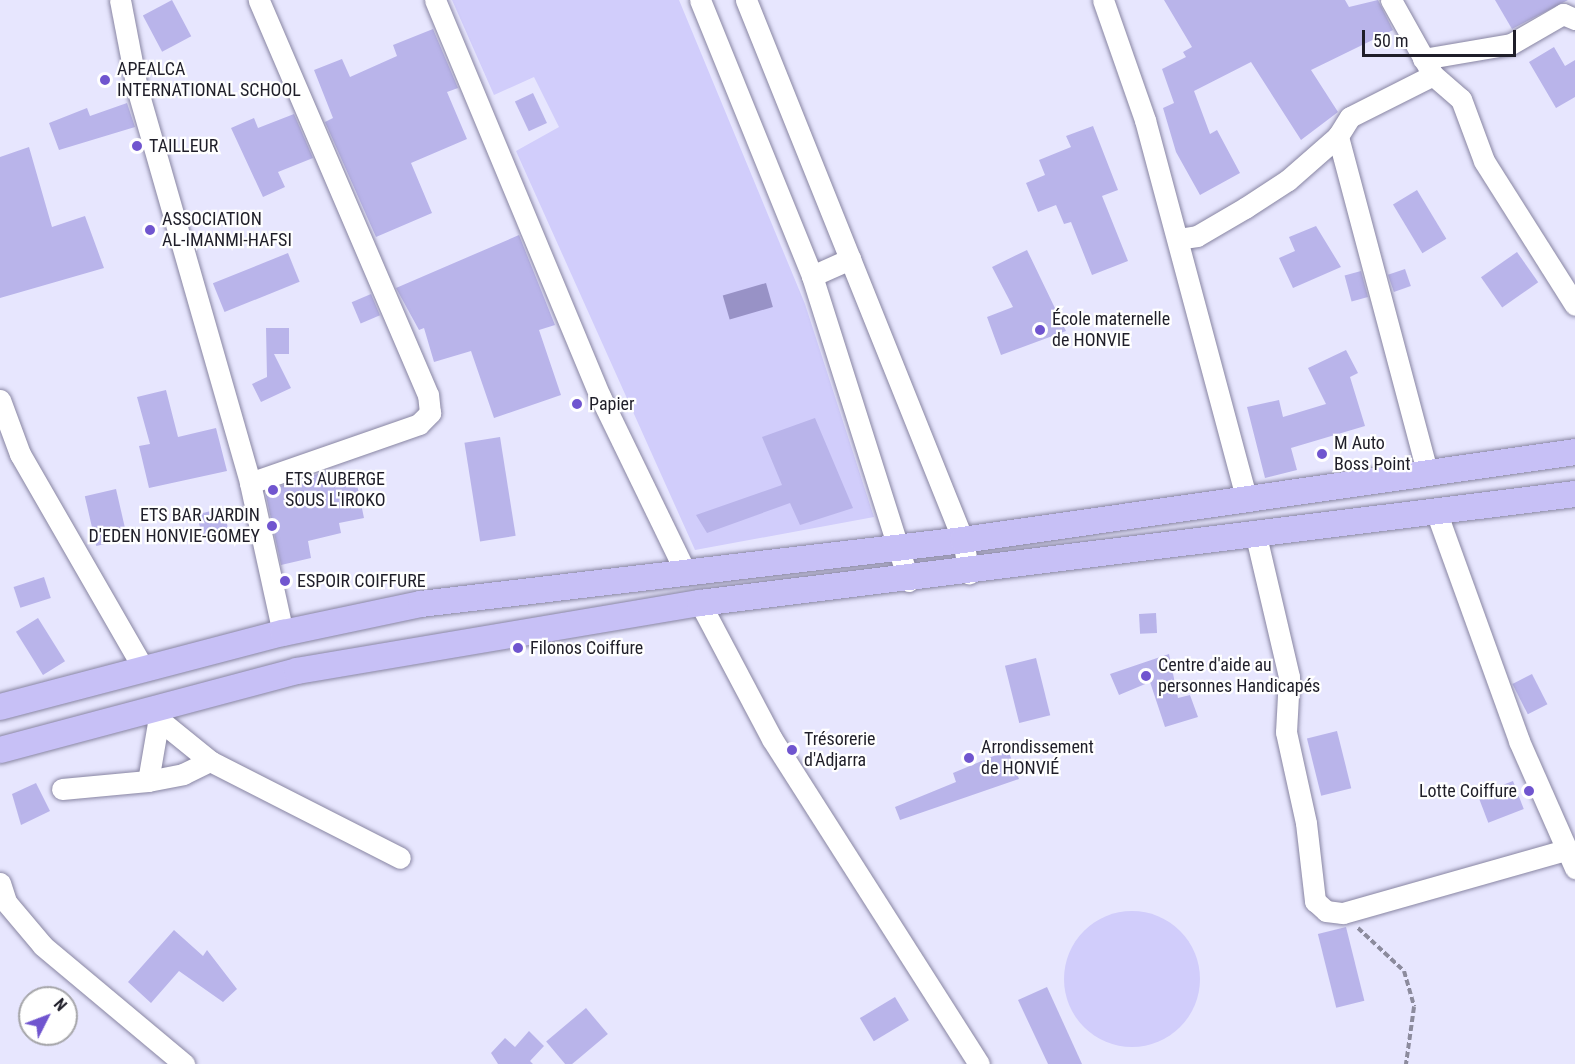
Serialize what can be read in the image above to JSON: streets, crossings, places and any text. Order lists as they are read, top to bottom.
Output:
{
  "places": [
    "APEALCA INTERNATIONAL SCHOOL",
    "TAILLEUR",
    "ASSOCIATION AL-IMANMI-HAFSI",
    "École maternelle de HONVIE",
    "Papier",
    "M Auto Boss Point",
    "ETS AUBERGE SOUS L'IROKO",
    "ETS BAR JARDIN D'EDEN HONVIE-GOMEY",
    "ESPOIR COIFFURE",
    "Filonos Coiffure",
    "Centre d'aide au personnes Handicapés",
    "Trésorerie d'Adjarra",
    "Arrondissement de HONVIÉ",
    "Lotte Coiffure"
  ],
  "scale_bar": "50 m",
  "north": "top right"
}
